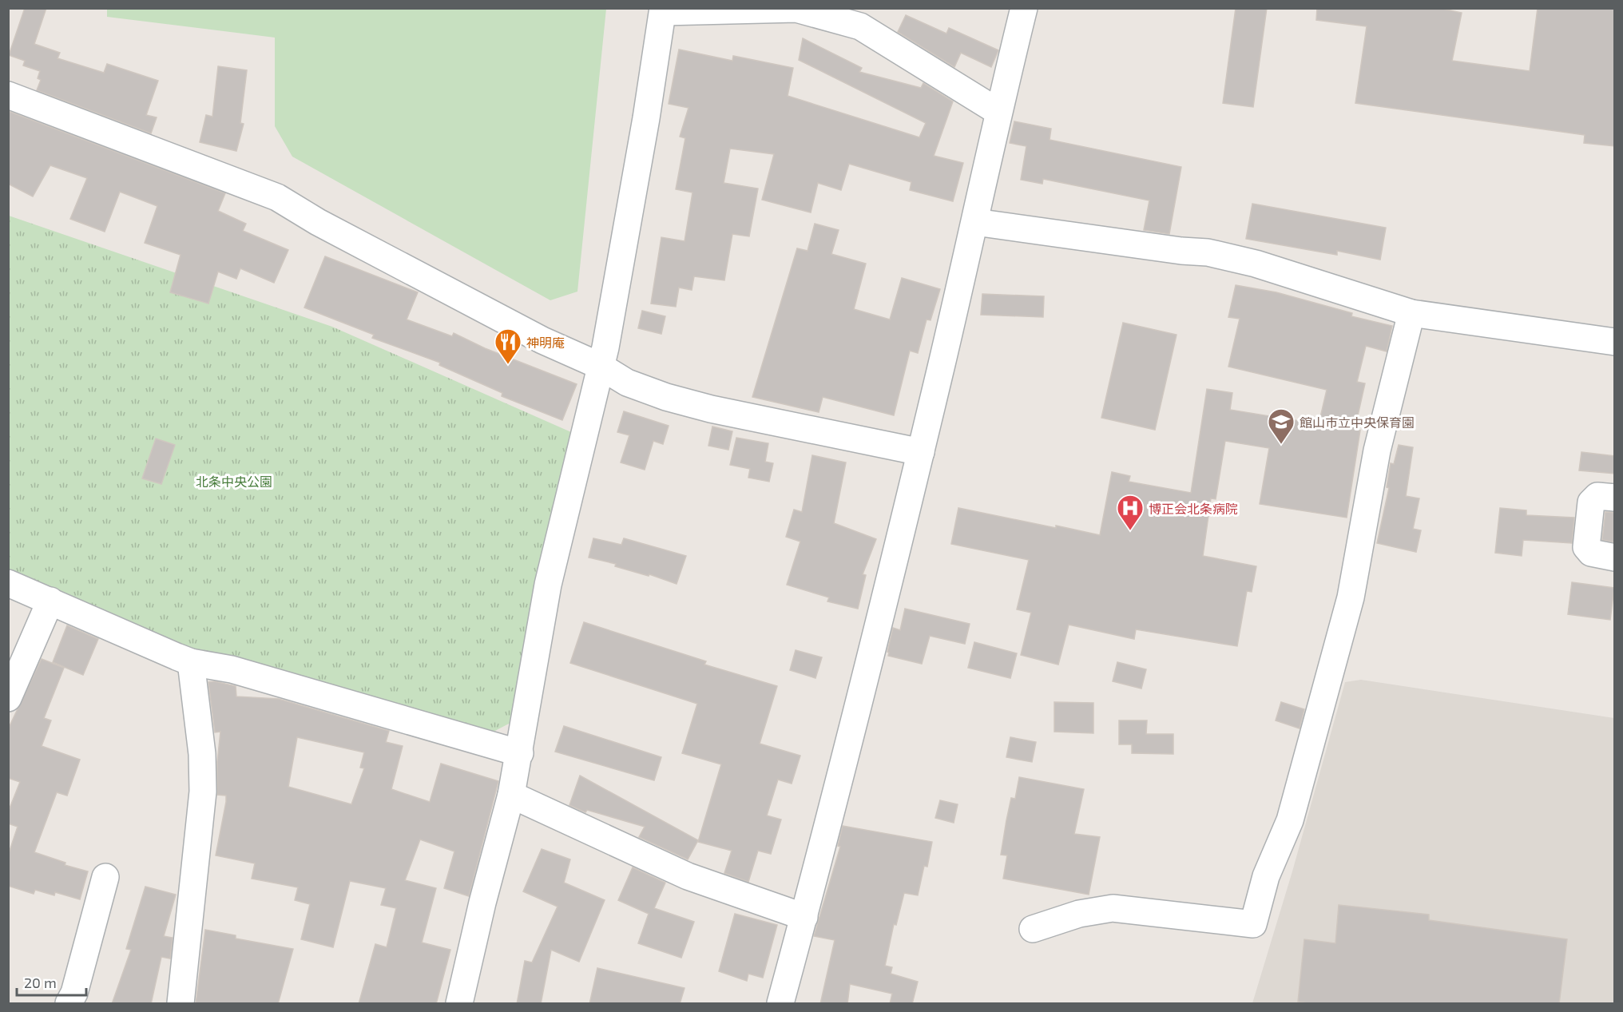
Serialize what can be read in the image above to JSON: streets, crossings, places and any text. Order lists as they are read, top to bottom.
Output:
{
  "parks": ["北条中央公園"],
  "places": {
    "restaurant": ["神明庵"],
    "school or university": ["館山市立中央保育園"],
    "hospital": ["博正会北条病院"]
  },
  "scale_bar": "20 m"
}
